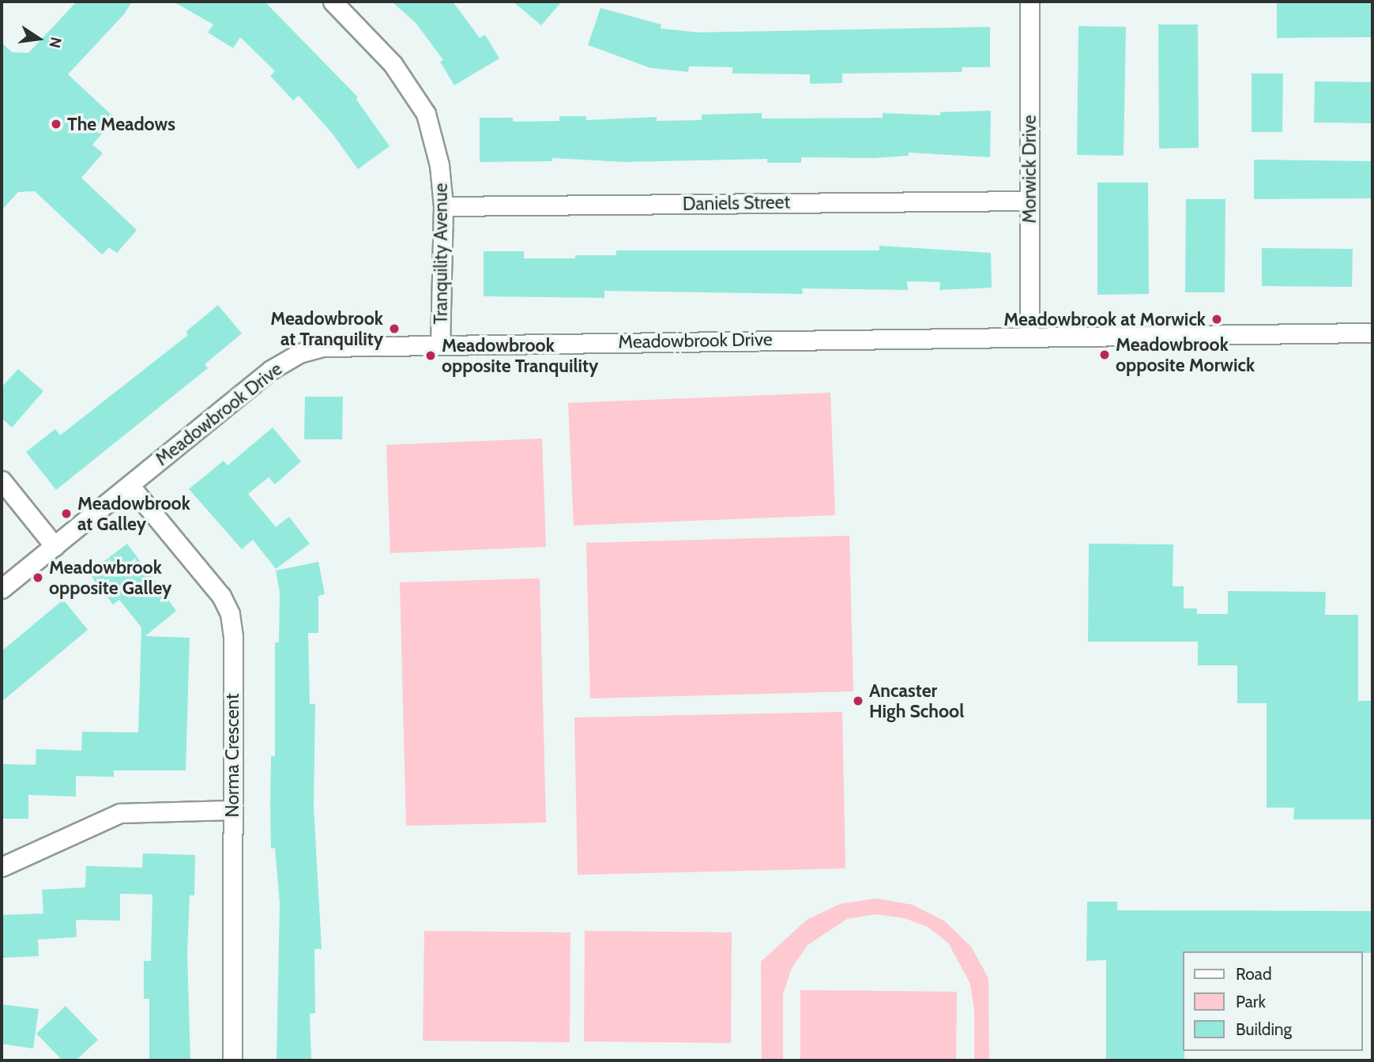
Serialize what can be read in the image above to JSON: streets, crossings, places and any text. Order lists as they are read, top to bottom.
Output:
{
  "streets": {
    "street": [
      "Morwick Drive",
      "Daniels Street",
      "Tranquility Avenue",
      "Meadowbrook Drive",
      "Norma Crescent"
    ]
  },
  "crossings": [
    ["Morwick Drive", "Daniels Street"],
    ["Morwick Drive", "Meadowbrook Drive"],
    ["Daniels Street", "Tranquility Avenue"],
    ["Tranquility Avenue", "Meadowbrook Drive"],
    ["Meadowbrook Drive", "Norma Crescent"]
  ],
  "places": [
    "The Meadows",
    "Meadowbrook at Morwick",
    "Meadowbrook at Tranquility",
    "Meadowbrook opposite Morwick",
    "Meadowbrook opposite Tranquility",
    "Meadowbrook at Galley",
    "Meadowbrook opposite Galley",
    "Ancaster High School"
  ],
  "legend": ["Road", "Park", "Building"],
  "north": "right"
}
